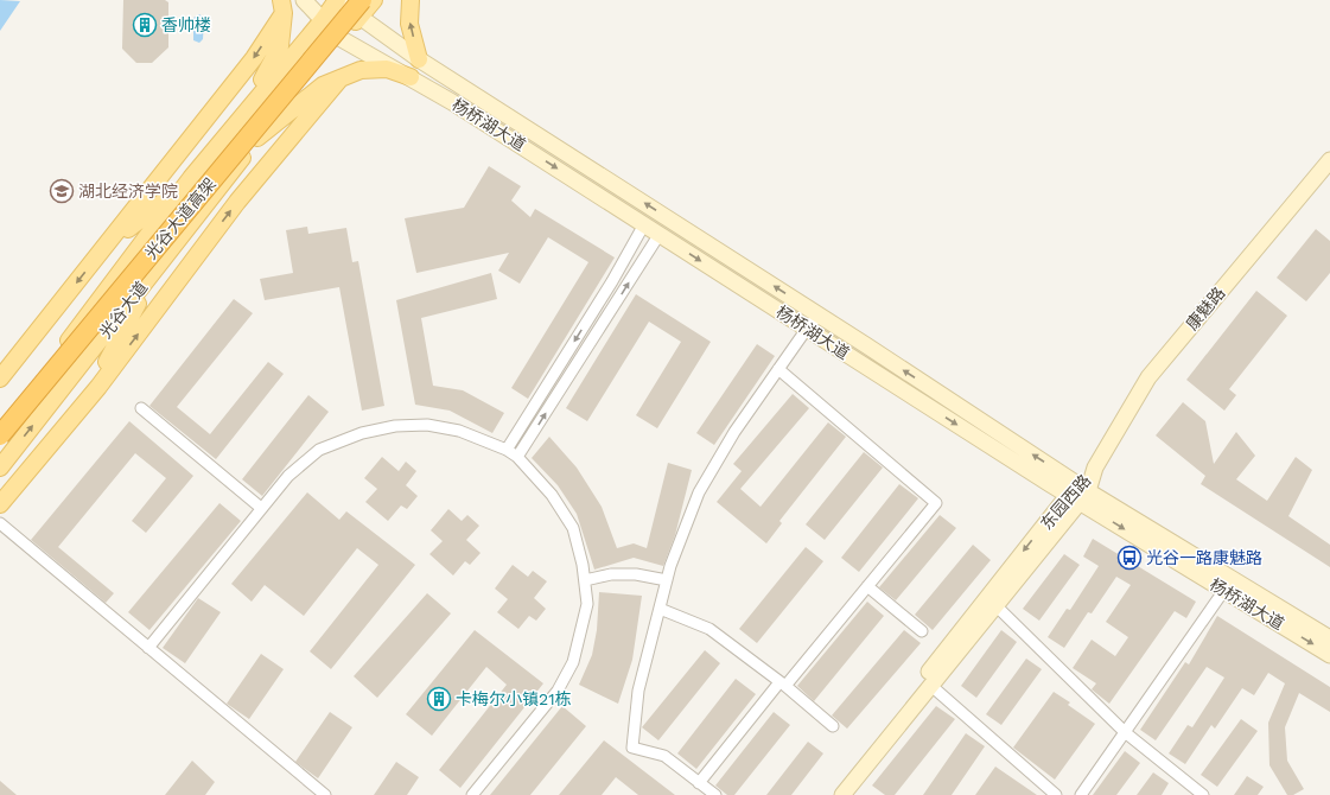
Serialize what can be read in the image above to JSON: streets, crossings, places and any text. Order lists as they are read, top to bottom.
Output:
{
  "streets": {
    "highway": ["光谷大道高架"],
    "main road": [
      "杨桥湖大道",
      "康魅路",
      "光谷大道",
      "东园西路"
    ]
  },
  "crossings": [
    ["杨桥湖大道", "光谷大道高架"],
    ["杨桥湖大道", "光谷大道"],
    ["杨桥湖大道", "东园西路"],
    ["光谷大道高架", "光谷大道"],
    ["康魅路", "东园西路"]
  ],
  "places": {
    "building": ["香帅楼", "卡梅尔小镇21栋"],
    "school or university": ["湖北经济学院"],
    "bus stop": ["光谷一路康魅路"]
  }
}
